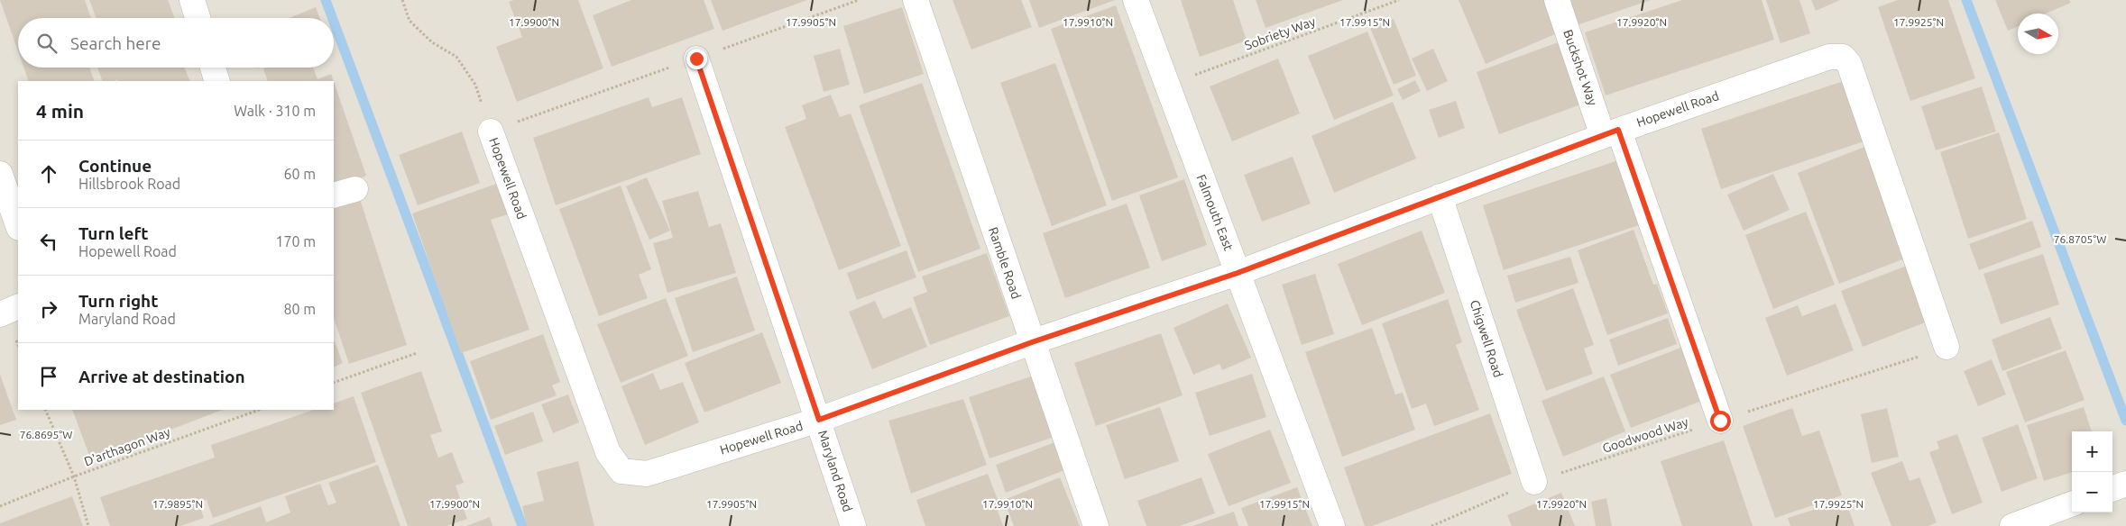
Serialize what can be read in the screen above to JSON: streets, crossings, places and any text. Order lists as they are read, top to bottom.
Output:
{
  "streets": {
    "street": [
      "Buckshot Way",
      "Hopewell Road",
      "Falmouth East",
      "Ramble Road",
      "Chigwell Road",
      "Maryland Road"
    ],
    "path": ["Sobriety Way", "Goodwood Way", "D'arthagon Way"]
  },
  "crossings": [
    ["Sobriety Way", "Falmouth East"],
    ["Buckshot Way", "Hopewell Road"],
    ["Buckshot Way", "Goodwood Way"],
    ["Hopewell Road", "Falmouth East"],
    ["Hopewell Road", "Ramble Road"],
    ["Hopewell Road", "Chigwell Road"],
    ["Hopewell Road", "Goodwood Way"],
    ["Hopewell Road", "Maryland Road"],
    ["Chigwell Road", "Goodwood Way"]
  ],
  "north": "right",
  "page": {
    "search": "Search here",
    "heading": ["4 min", "Walk · 310 m"],
    "list": [
      ["Continue", "Hillsbrook Road", "60 m"],
      ["Turn left", "Hopewell Road", "170 m"],
      ["Turn right", "Maryland Road", "80 m"],
      "Arrive at destination"
    ],
    "map_buttons": ["+", "−"]
  },
  "coordinates": [
    "17.9900°N",
    "17.9905°N",
    "17.9910°N",
    "17.9920°N",
    "17.9925°N",
    "17.9915°N",
    "76.8705°W",
    "76.8695°W",
    "17.9895°N"
  ]
}
